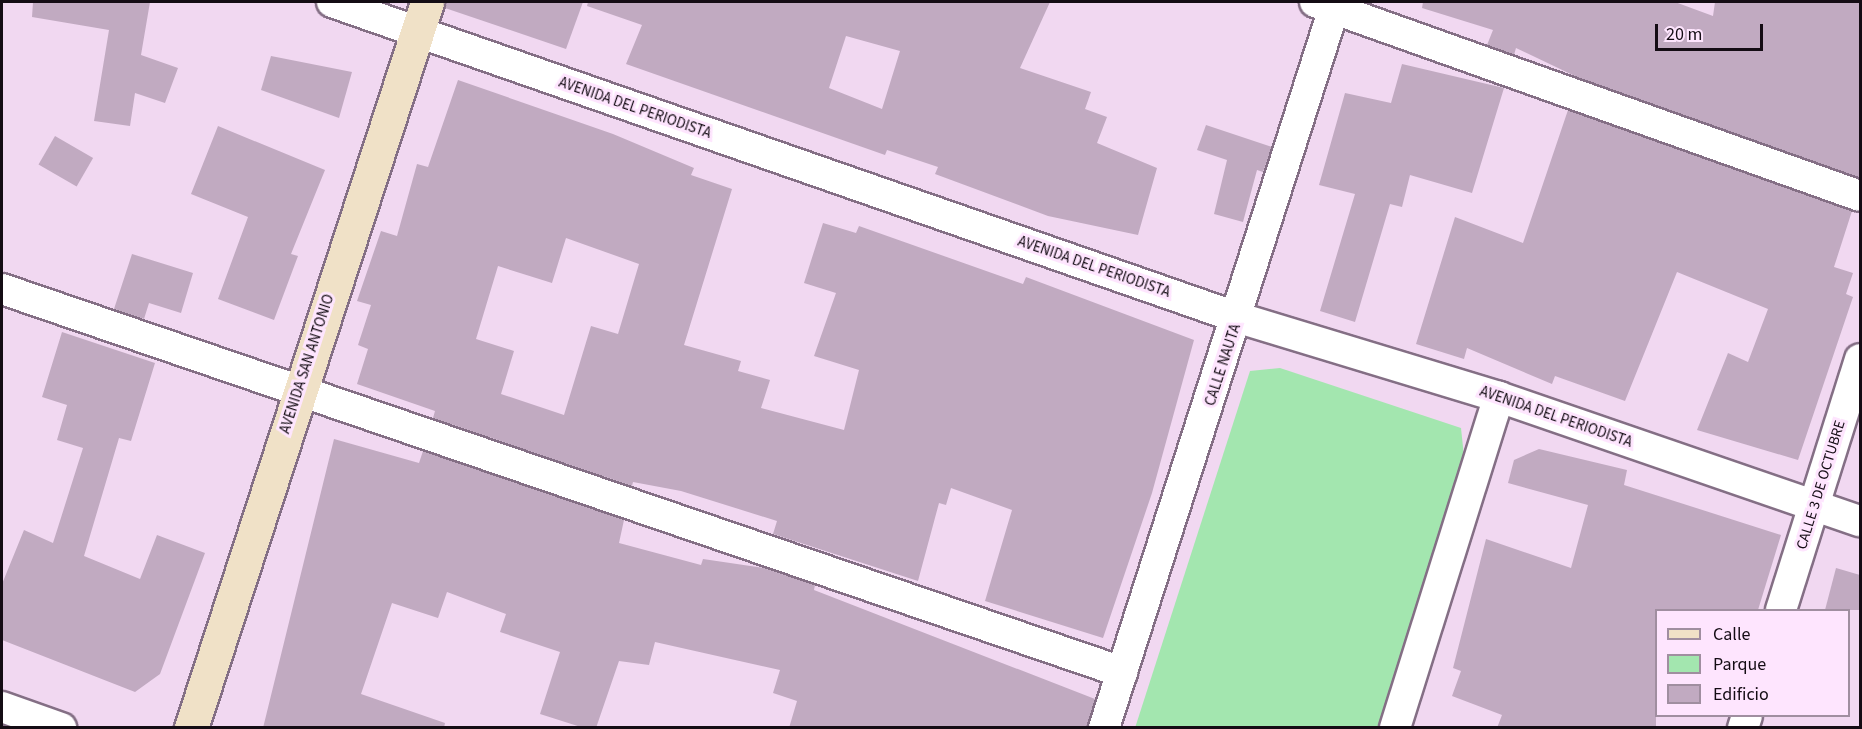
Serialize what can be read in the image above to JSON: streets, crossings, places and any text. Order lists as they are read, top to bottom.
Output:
{
  "streets": {
    "main road": ["AVENIDA SAN ANTONIO"],
    "street": ["AVENIDA DEL PERIODISTA", "CALLE NAUTA", "CALLE 3 DE OCTUBRE"]
  },
  "crossings": [
    ["AVENIDA DEL PERIODISTA", "AVENIDA SAN ANTONIO"],
    ["AVENIDA DEL PERIODISTA", "CALLE NAUTA"],
    ["AVENIDA DEL PERIODISTA", "CALLE 3 DE OCTUBRE"]
  ],
  "legend": ["Calle", "Parque", "Edificio"],
  "scale_bar": "20 m"
}
